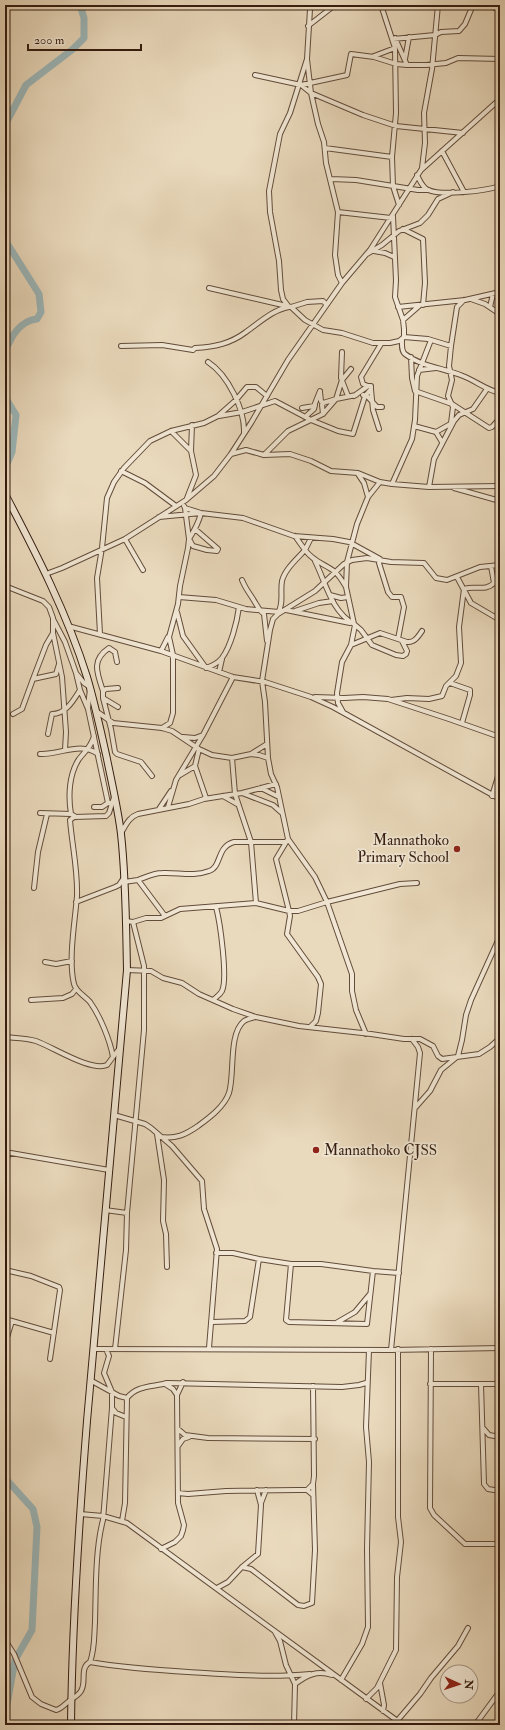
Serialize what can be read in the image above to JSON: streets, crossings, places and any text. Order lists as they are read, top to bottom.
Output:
{
  "places": ["Mannathoko Primary School", "Mannathoko CJSS"],
  "scale_bar": "200 m",
  "north": "right"
}
